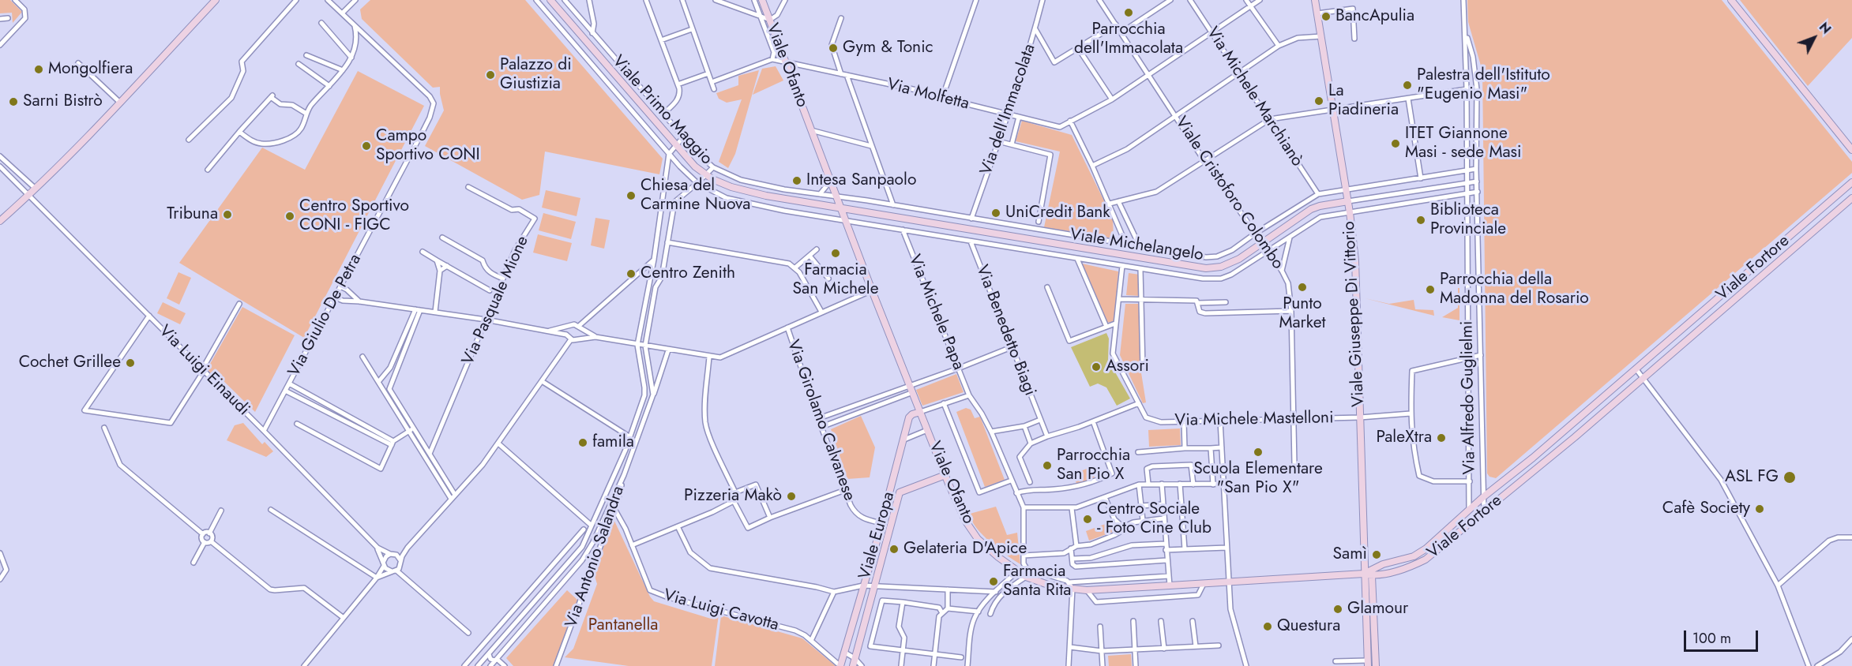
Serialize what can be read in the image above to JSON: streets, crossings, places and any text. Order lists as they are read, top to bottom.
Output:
{
  "streets": {
    "main road": [
      "Viale Ofanto",
      "Viale Primo Maggio",
      "Viale Michelangelo",
      "Viale Fortore",
      "Viale Giuseppe Di Vittorio",
      "Viale Europa"
    ],
    "street": [
      "Via Molfetta",
      "Via Michele Marchianò",
      "Via dell'Immacolata",
      "Viale Cristoforo Colombo",
      "Via Pasquale Mione",
      "Via Michele Papa",
      "Via Giulio De Petra",
      "Via Benedetto Biagi",
      "Via Luigi Einaudi",
      "Via Alfredo Guglielmi",
      "Via Michele Mastelloni",
      "Via Girolamo Calvanese",
      "Via Antonio Salandra",
      "Via Luigi Cavotta"
    ]
  },
  "crossings": [
    ["Viale Ofanto", "Via Molfetta"],
    ["Viale Ofanto", "Viale Primo Maggio"],
    ["Viale Ofanto", "Viale Michelangelo"],
    ["Viale Ofanto", "Viale Fortore"],
    ["Viale Ofanto", "Viale Giuseppe Di Vittorio"],
    ["Viale Ofanto", "Viale Europa"],
    ["Via Molfetta", "Via Michele Marchianò"],
    ["Via Molfetta", "Via dell'Immacolata"],
    ["Via Molfetta", "Viale Cristoforo Colombo"],
    ["Via Michele Marchianò", "Viale Michelangelo"],
    ["Via dell'Immacolata", "Viale Michelangelo"],
    ["Viale Primo Maggio", "Viale Michelangelo"],
    ["Viale Cristoforo Colombo", "Viale Michelangelo"],
    ["Viale Cristoforo Colombo", "Via Michele Mastelloni"],
    ["Viale Michelangelo", "Via Michele Papa"],
    ["Viale Michelangelo", "Viale Giuseppe Di Vittorio"],
    ["Viale Michelangelo", "Via Benedetto Biagi"],
    ["Viale Michelangelo", "Via Alfredo Guglielmi"],
    ["Viale Michelangelo", "Via Michele Mastelloni"],
    ["Viale Fortore", "Viale Giuseppe Di Vittorio"],
    ["Viale Fortore", "Via Alfredo Guglielmi"],
    ["Viale Giuseppe Di Vittorio", "Via Michele Mastelloni"],
    ["Via Giulio De Petra", "Via Luigi Einaudi"],
    ["Via Girolamo Calvanese", "Viale Europa"],
    ["Viale Europa", "Via Luigi Cavotta"],
    ["Via Antonio Salandra", "Via Luigi Cavotta"]
  ],
  "parks": ["Pantanella"],
  "places": [
    "Parrocchia dell'Immacolata",
    "BancApulia",
    "Gym & Tonic",
    "Mongolfiera",
    "Palazzo di Giustizia",
    "Palestra dell'Istituto \"Eugenio Masi\"",
    "La Piadineria",
    "Sarni Bistrò",
    "ITET Giannone Masi - sede Masi",
    "Campo Sportivo CONI",
    "Intesa Sanpaolo",
    "Chiesa del Carmine Nuova",
    "UniCredit Bank",
    "Tribuna",
    "Centro Sportivo CONI - FIGC",
    "Biblioteca Provinciale",
    "Farmacia San Michele",
    "Centro Zenith",
    "Punto Market",
    "Parrocchia della Madonna del Rosario",
    "Cochet Grillee",
    "Assori",
    "PaleXtra",
    "famila",
    "Scuola Elementare \"San Pio X\"",
    "Parrocchia San Pio X",
    "ASL FG",
    "Pizzeria Makò",
    "Cafè Society",
    "Centro Sociale - Foto Cine Club",
    "Gelateria D'Apice",
    "Samì",
    "Farmacia Santa Rita",
    "Glamour",
    "Questura"
  ],
  "scale_bar": "100 m",
  "north": "top right"
}
